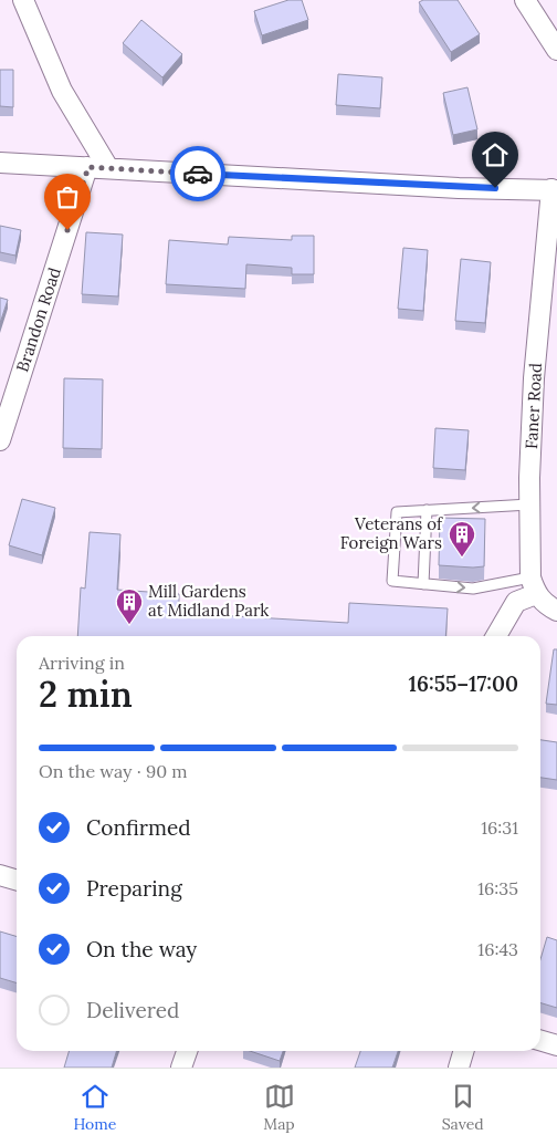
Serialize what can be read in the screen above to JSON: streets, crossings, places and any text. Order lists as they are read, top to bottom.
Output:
{
  "streets": {
    "street": ["Brandon Road", "Faner Road"]
  },
  "places": {
    "building": ["Veterans of Foreign Wars", "Mill Gardens at Midland Park"]
  },
  "page": {
    "heading": ["2 min", "Arriving in", "16:55–17:00"],
    "bar": "On the way · 90 m",
    "list": [
      ["Confirmed", "16:31"],
      ["Preparing", "16:35"],
      ["On the way", "16:43"],
      "Delivered"
    ],
    "tabs": ["Home", "Map", "Saved"]
  }
}
